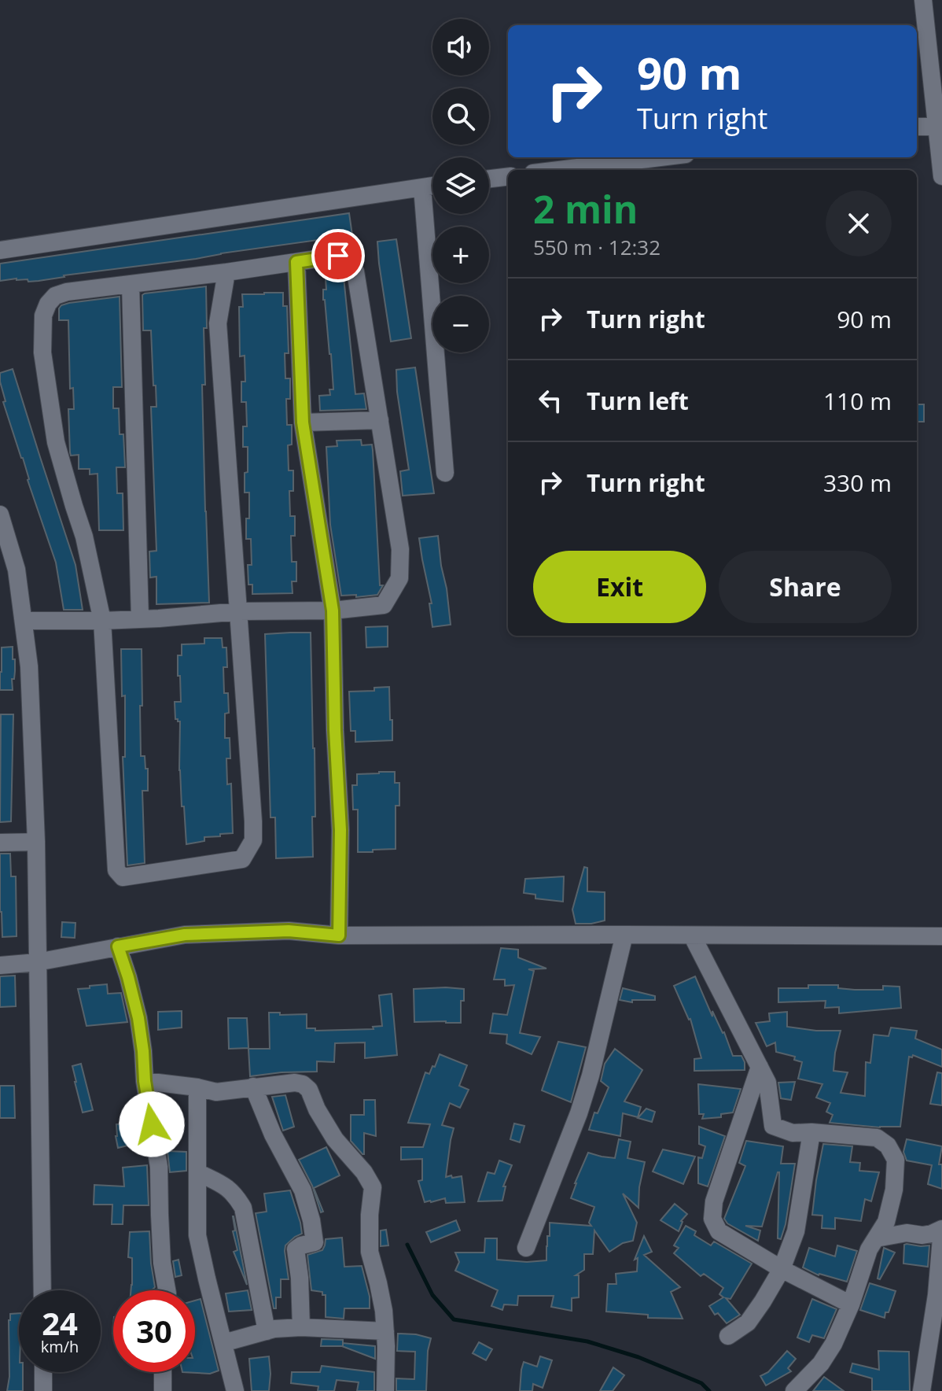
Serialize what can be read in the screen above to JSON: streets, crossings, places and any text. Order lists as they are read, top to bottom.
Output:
{
  "page": {
    "map_buttons": ["+", "−"],
    "turn": ["90 m", "Turn right"],
    "heading": ["2 min", "550 m · 12:32"],
    "list": [
      {
        "name": "Turn right",
        "value": "90 m"
      },
      {
        "name": "Turn left",
        "value": "110 m"
      },
      {
        "name": "Turn right",
        "value": "330 m"
      }
    ],
    "buttons": ["Exit", "Share"],
    "speed": "24 km/h",
    "limit": "30"
  }
}
